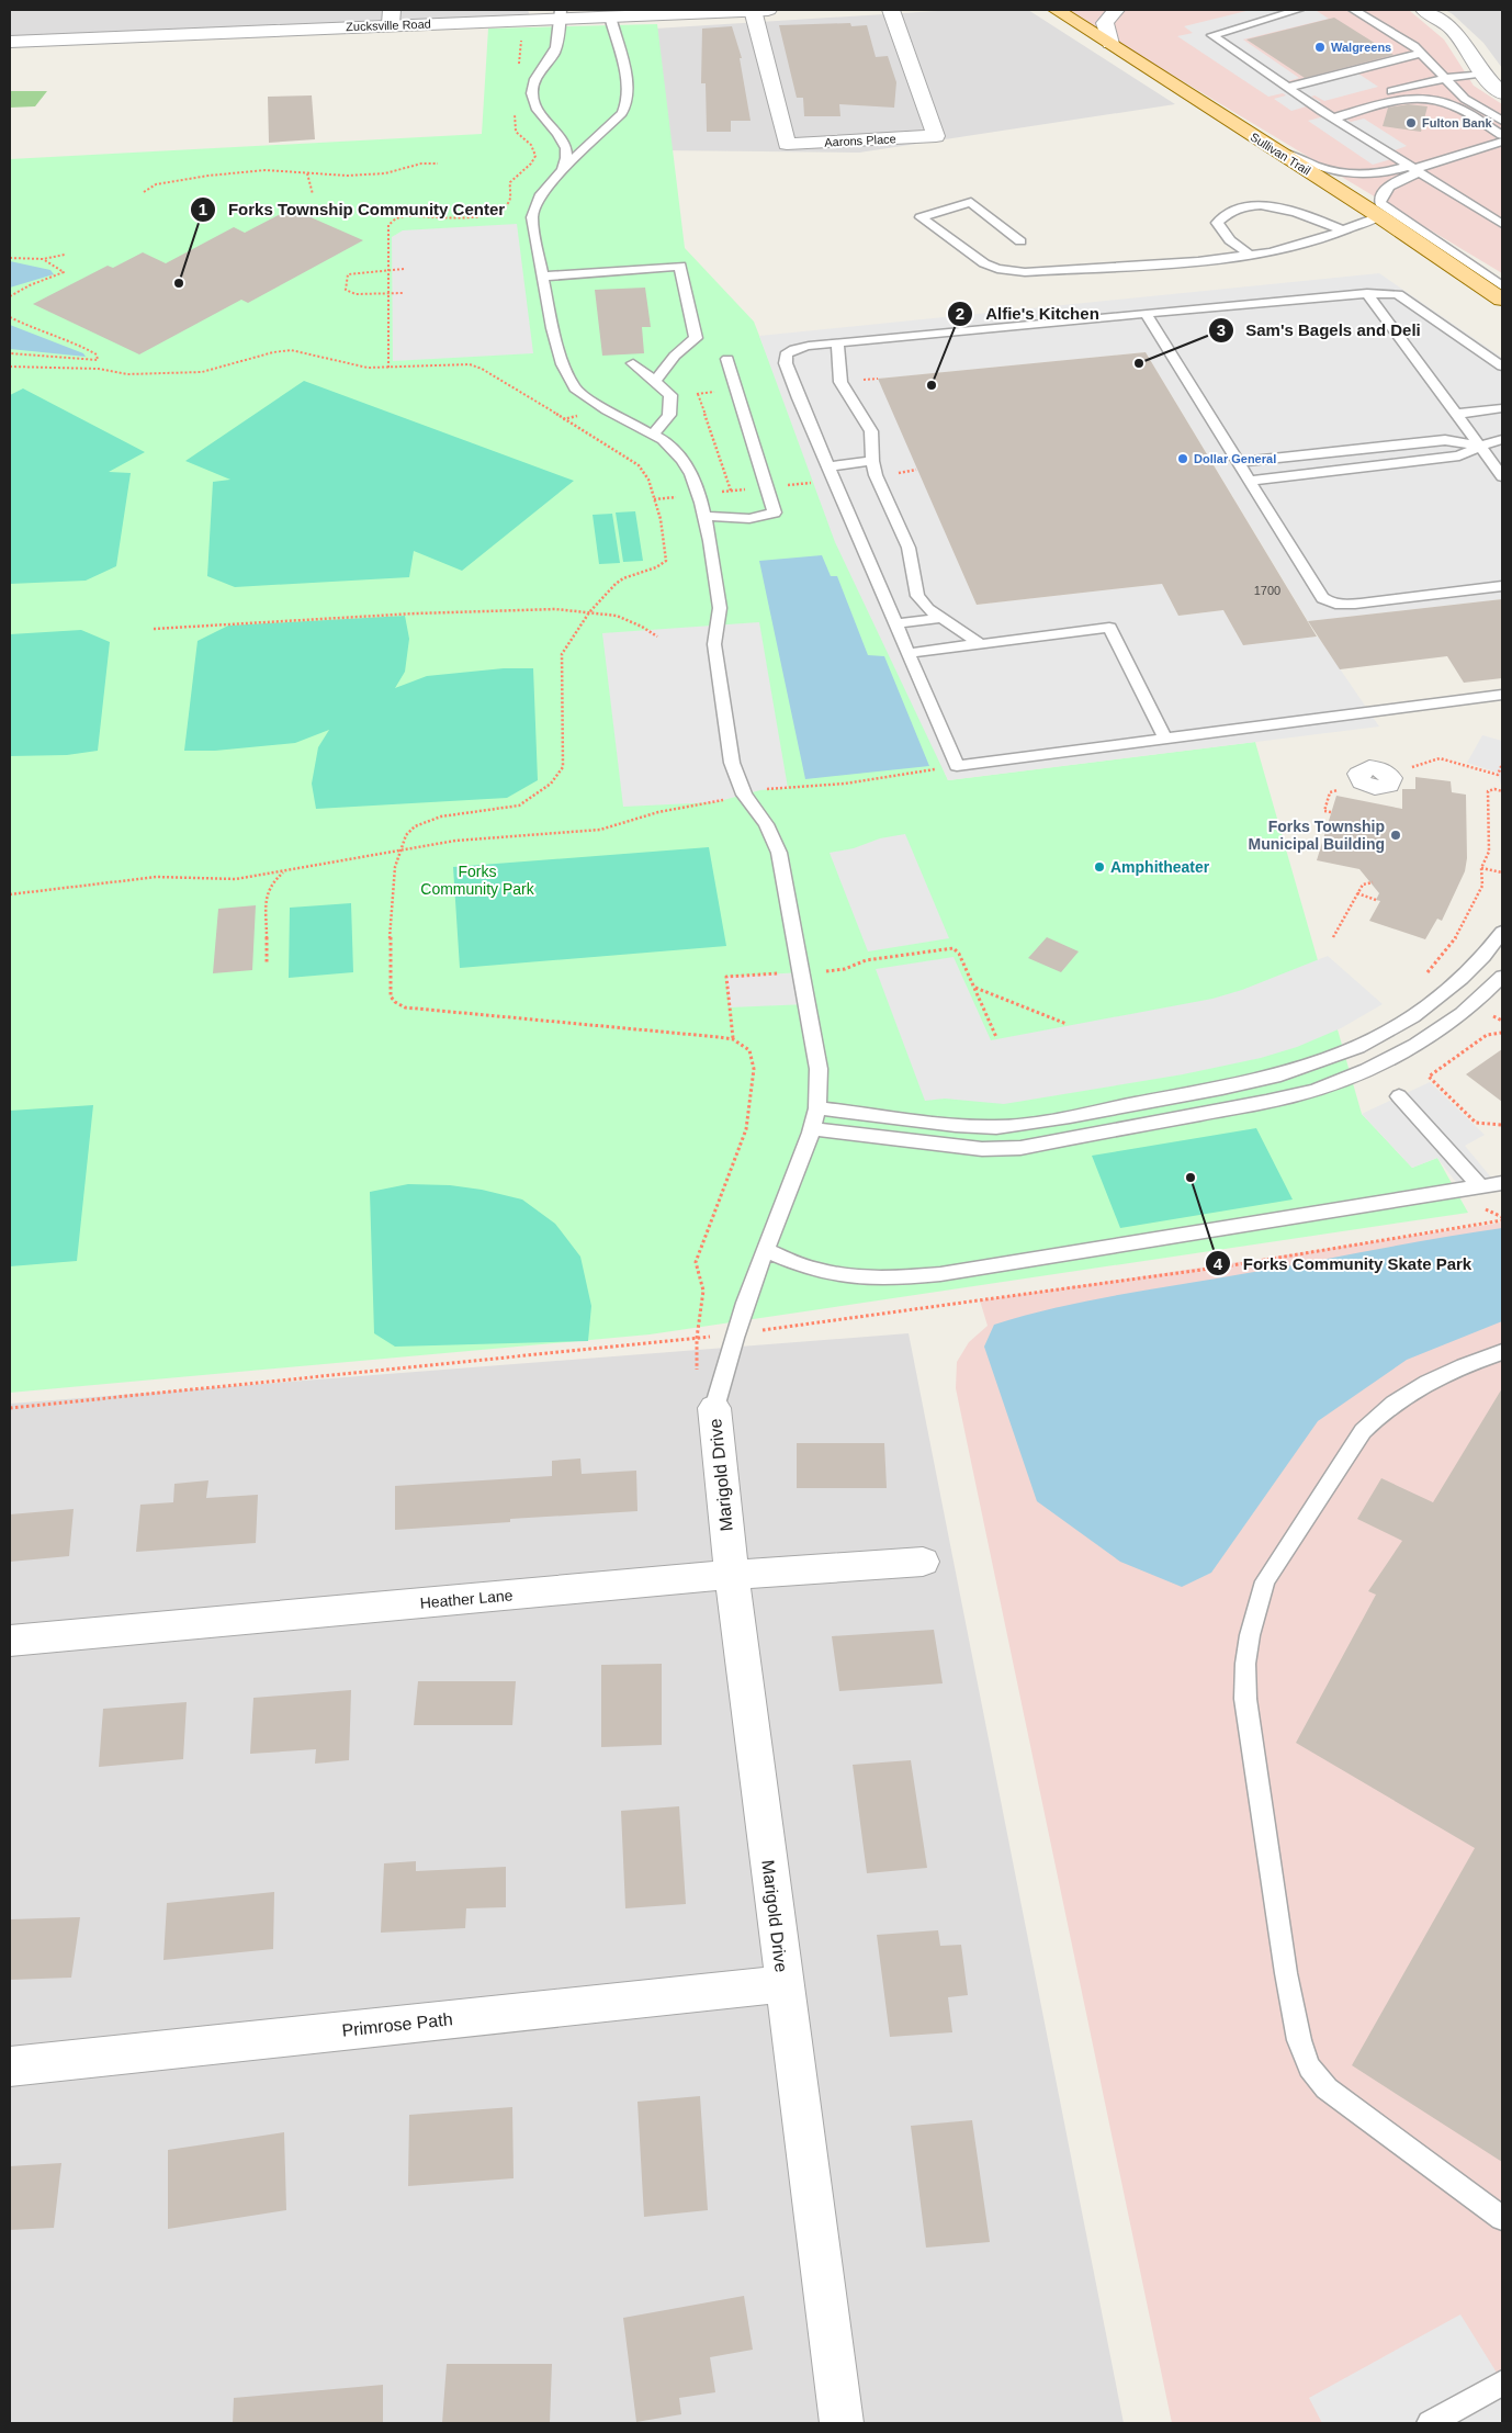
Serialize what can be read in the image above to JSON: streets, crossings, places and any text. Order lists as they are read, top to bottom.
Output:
{
  "streets": {
    "main road": ["Sullivan Trail"],
    "street": [
      "Zucksville Road",
      "Aarons Place",
      "Marigold Drive",
      "Heather Lane",
      "Primrose Path"
    ]
  },
  "crossings": [
    ["Zucksville Road", "Aarons Place"],
    ["Marigold Drive", "Heather Lane"],
    ["Marigold Drive", "Primrose Path"]
  ],
  "parks": ["Forks Community Park"],
  "places": [
    "Walgreens",
    "Fulton Bank",
    "Forks Township Community Center",
    "Sam's Bagels and Deli",
    "Alfie's Kitchen",
    "Dollar General",
    "Forks Township Municipal Building",
    "Amphitheater",
    "Forks Community Skate Park"
  ],
  "house_numbers": ["1700"]
}
